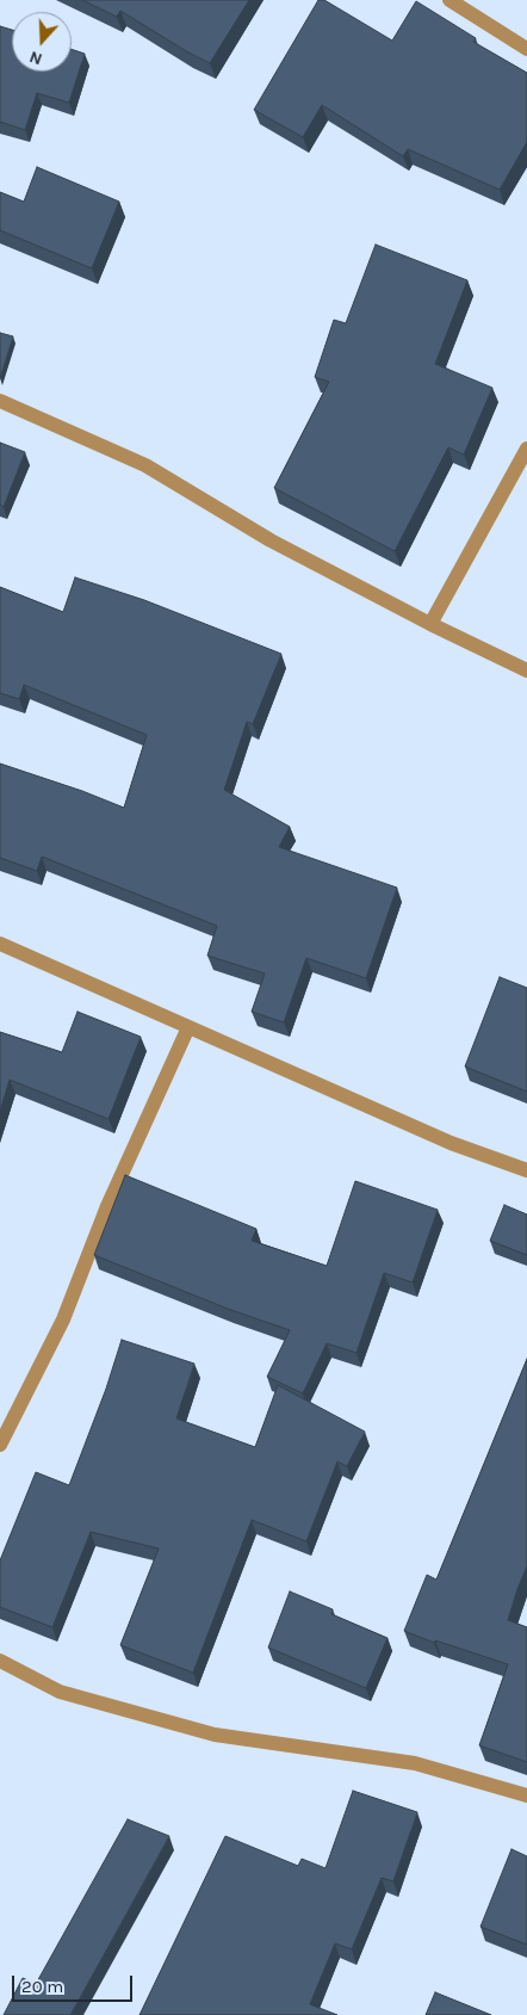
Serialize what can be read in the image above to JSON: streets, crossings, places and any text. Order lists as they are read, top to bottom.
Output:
{
  "scale_bar": "20 m",
  "north": "bottom"
}
